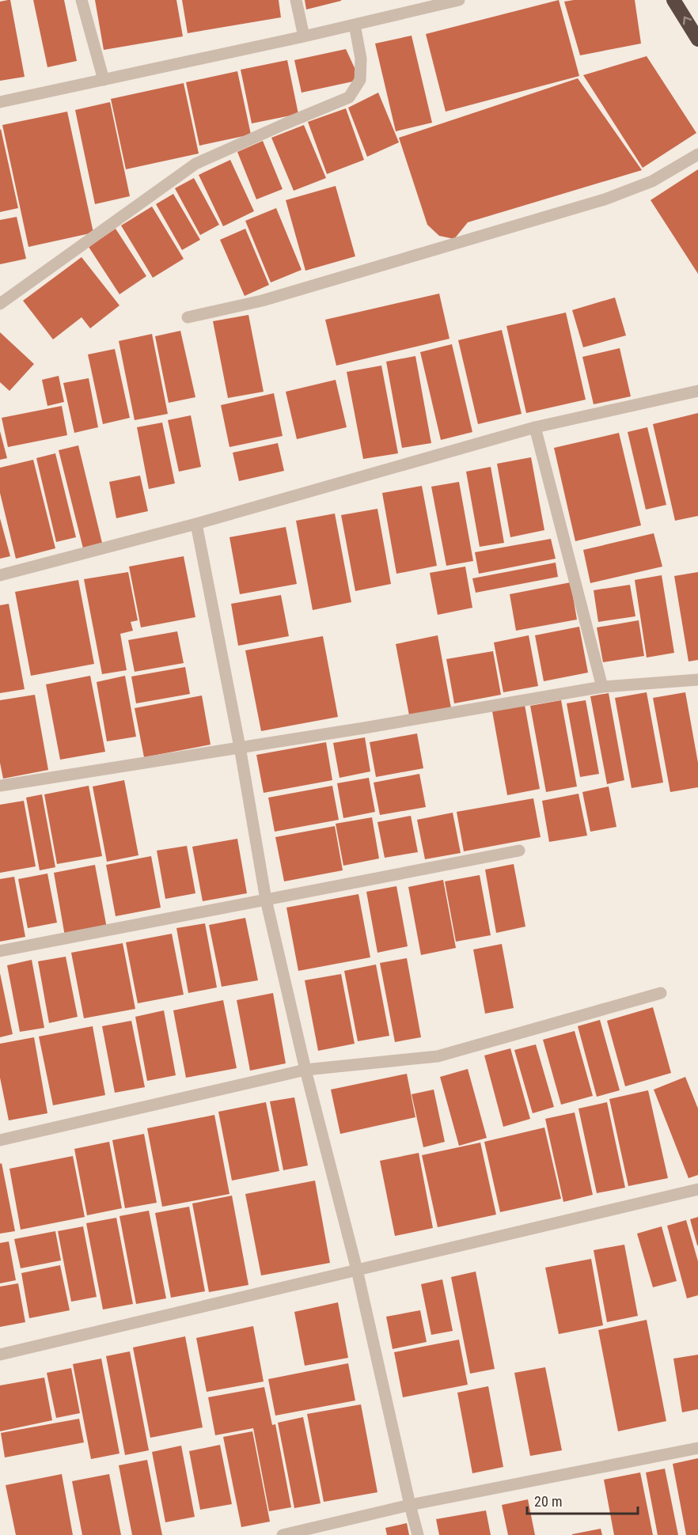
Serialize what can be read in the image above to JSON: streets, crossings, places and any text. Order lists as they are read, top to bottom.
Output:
{
  "scale_bar": "20 m"
}
